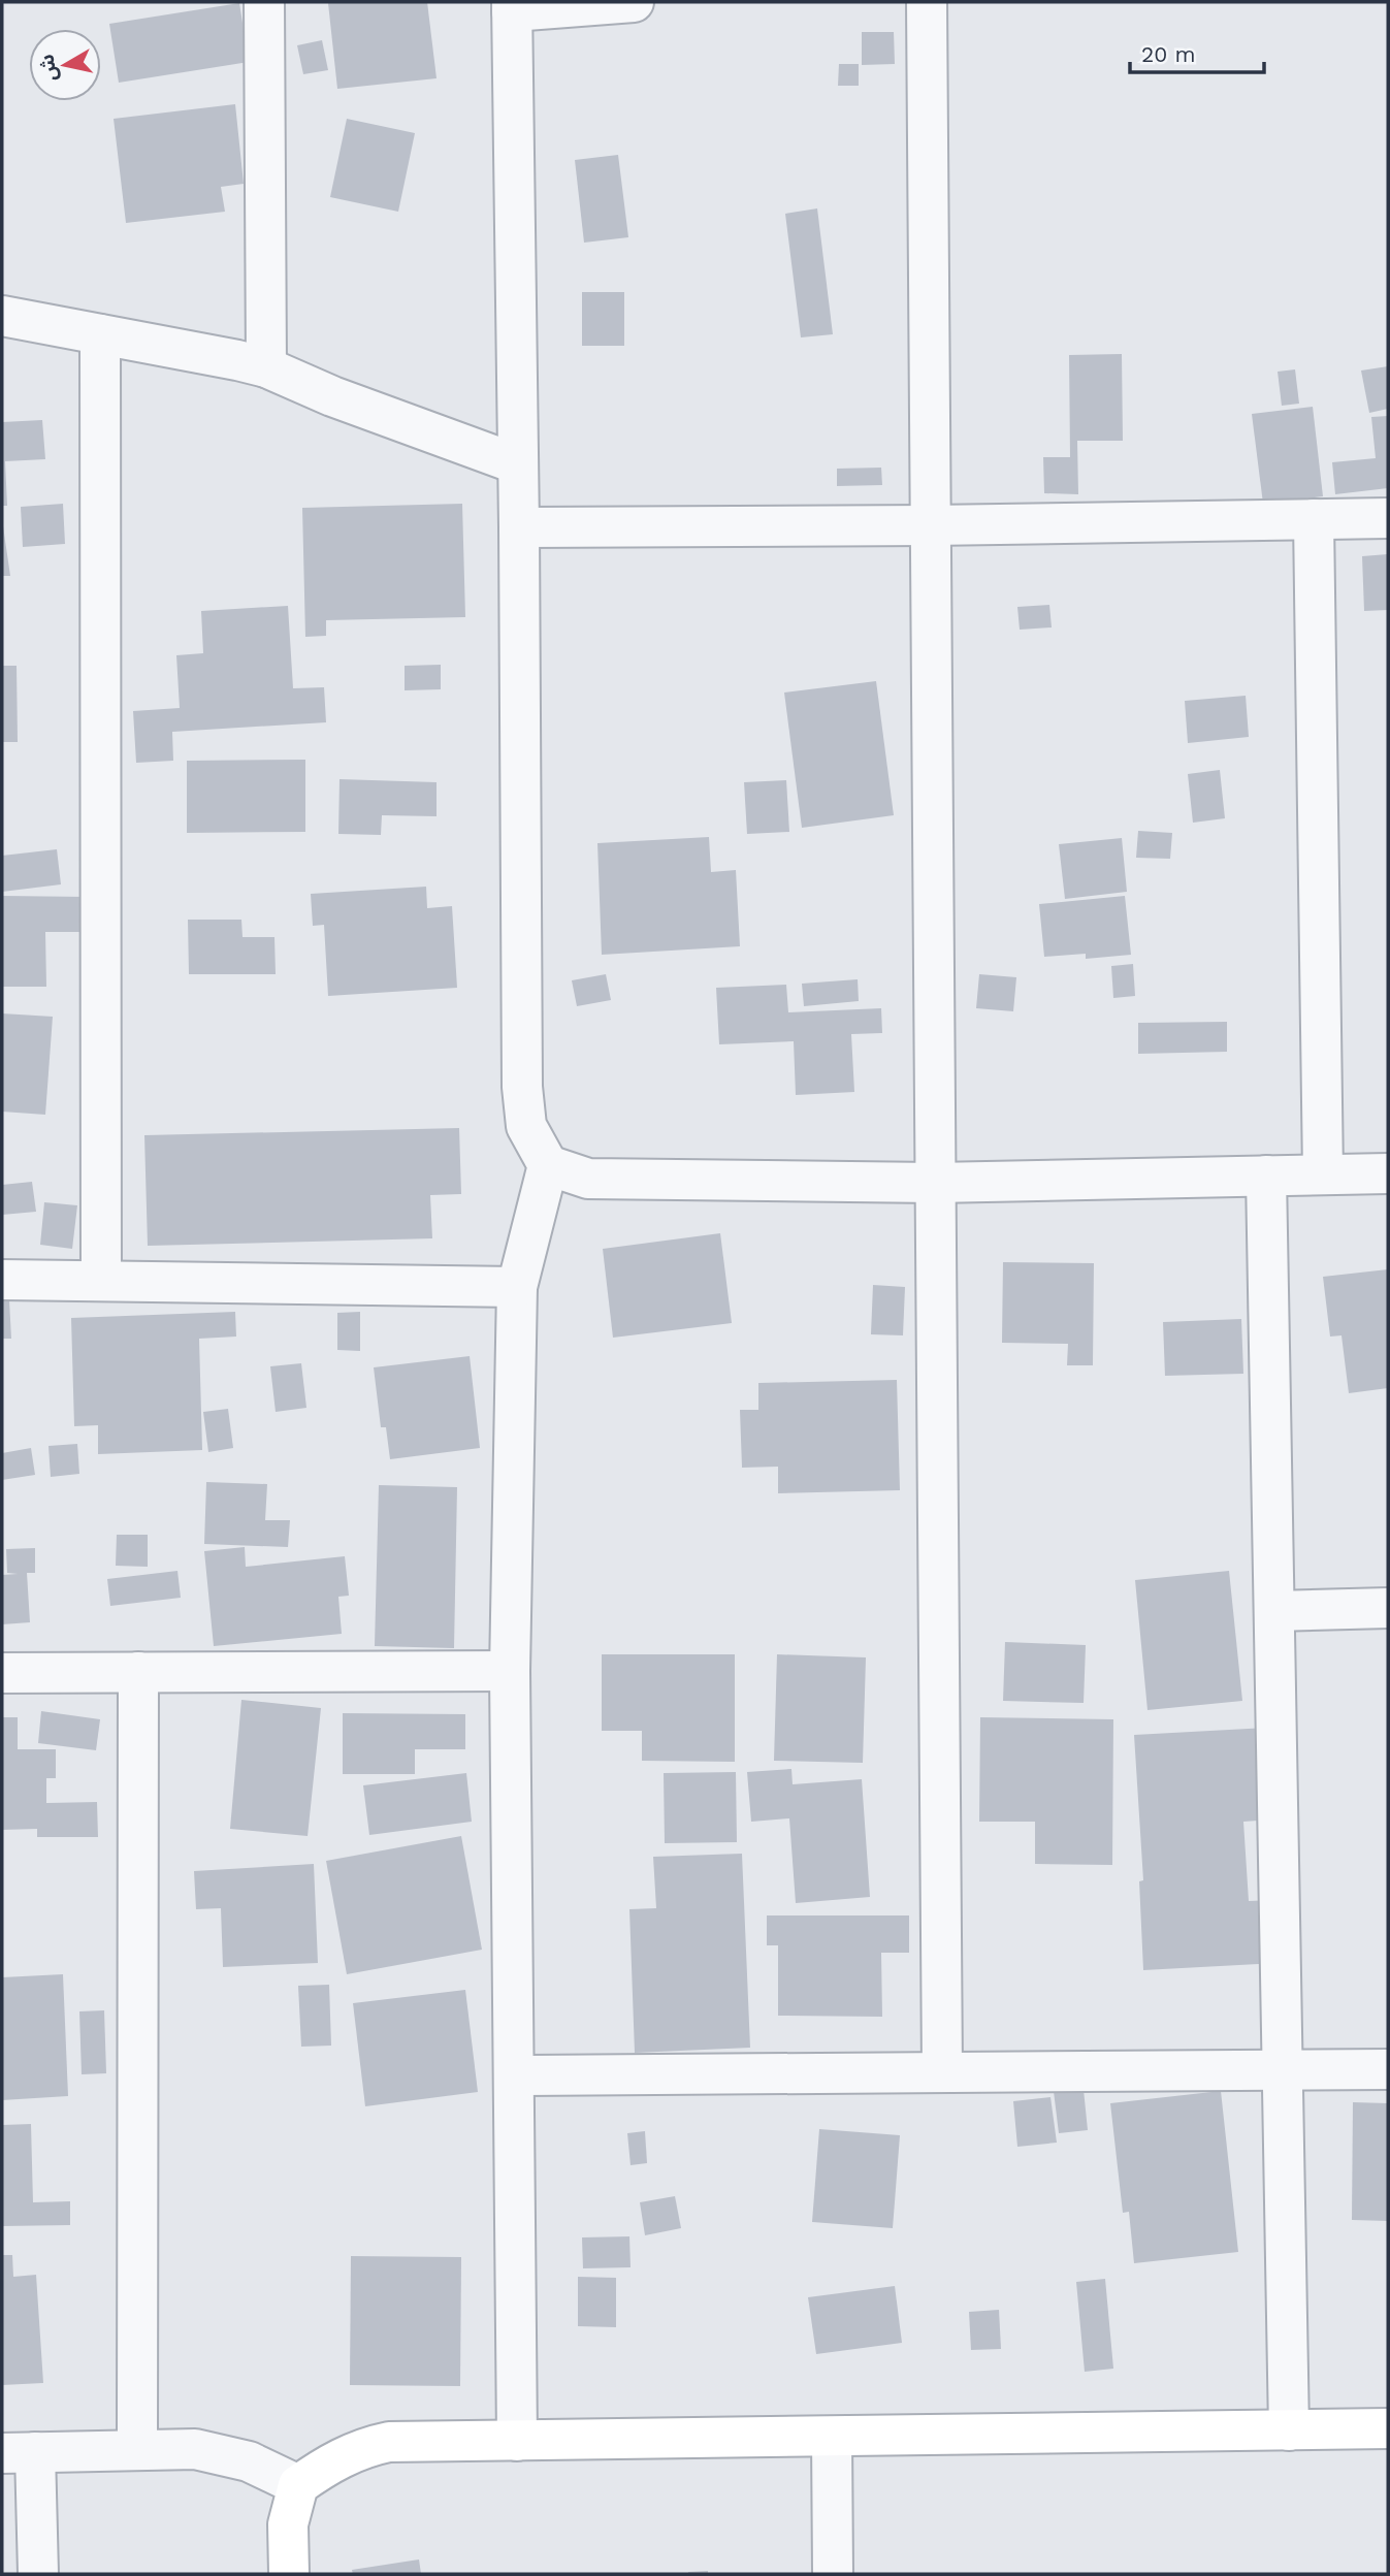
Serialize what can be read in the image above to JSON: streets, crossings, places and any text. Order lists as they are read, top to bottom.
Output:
{
  "scale_bar": "20 m",
  "north": "left"
}
